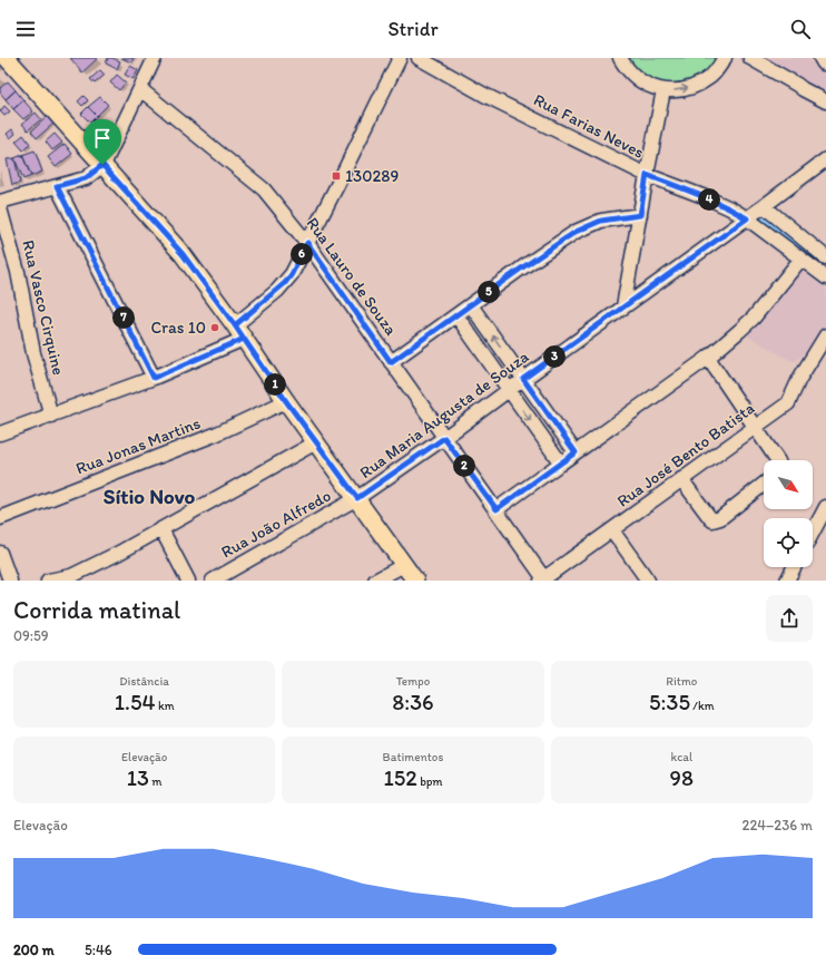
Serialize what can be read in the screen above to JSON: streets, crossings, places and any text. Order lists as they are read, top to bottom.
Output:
{
  "streets": {
    "street": [
      "Rua Farias Neves",
      "Rua Lauro de Souza",
      "Rua Vasco Cirquine",
      "Rua Maria Augusta de Souza",
      "Rua Jonas Martins",
      "Rua José Bento Batista",
      "Rua João Alfredo"
    ]
  },
  "crossings": [
    ["Rua Farias Neves", "Rua Maria Augusta de Souza"],
    ["Rua Lauro de Souza", "Rua Maria Augusta de Souza"],
    ["Rua Lauro de Souza", "Rua José Bento Batista"],
    ["Rua Maria Augusta de Souza", "Rua João Alfredo"]
  ],
  "districts": ["Sítio Novo"],
  "places": {
    "transit": ["130289"],
    "other": ["Cras 10"]
  },
  "north": "bottom right",
  "page": {
    "header": "Stridr",
    "pins": [
      "4",
      "6",
      "5",
      "7",
      "3",
      "1",
      "2"
    ],
    "heading": ["Corrida matinal", "09:59"],
    "stats": [
      ["Distância", "1.54 km"],
      ["Tempo", "8:36"],
      ["Ritmo", "5:35 /km"],
      ["Elevação", "13 m"],
      ["Batimentos", "152 bpm"],
      ["kcal", "98"]
    ],
    "chart": ["Elevação", "224–236 m"],
    "list": [
      {
        "name": "200 m",
        "note": "5:46"
      }
    ]
  }
}
